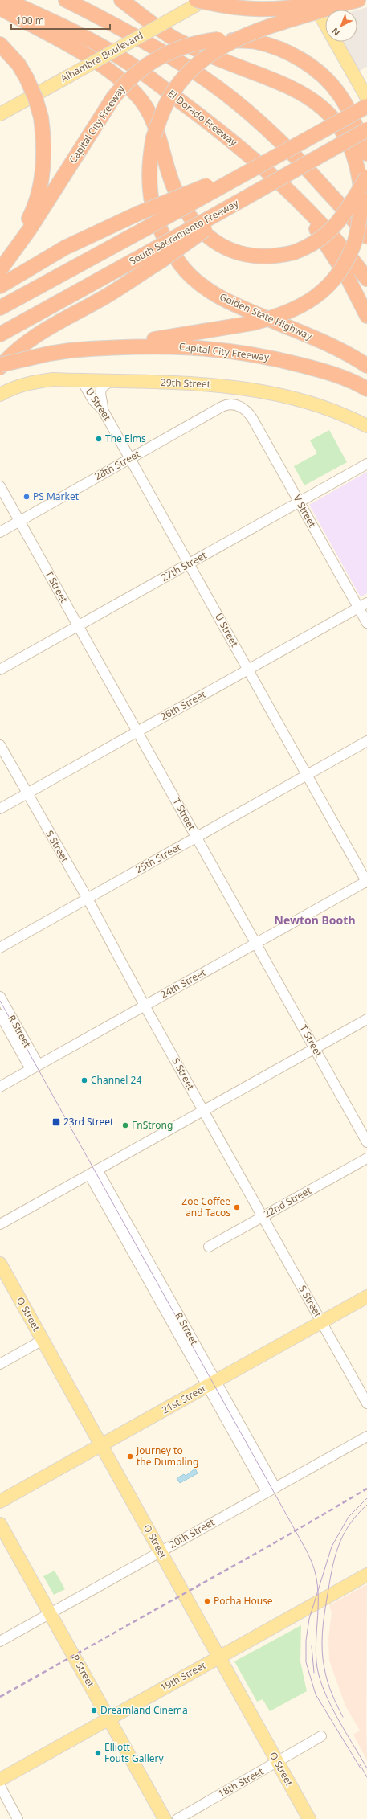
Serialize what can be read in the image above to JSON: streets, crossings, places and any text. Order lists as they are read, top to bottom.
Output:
{
  "streets": {
    "highway": [
      "El Dorado Freeway",
      "Capital City Freeway",
      "South Sacramento Freeway",
      "Golden State Highway"
    ],
    "main road": [
      "Alhambra Boulevard",
      "29th Street",
      "Q Street",
      "21st Street",
      "P Street",
      "19th Street"
    ],
    "street": [
      "U Street",
      "28th Street",
      "V Street",
      "27th Street",
      "T Street",
      "26th Street",
      "S Street",
      "25th Street",
      "24th Street",
      "R Street",
      "22nd Street",
      "20th Street",
      "18th Street"
    ]
  },
  "crossings": [
    ["29th Street", "U Street"],
    ["U Street", "28th Street"],
    ["U Street", "27th Street"],
    ["U Street", "26th Street"],
    ["U Street", "25th Street"],
    ["U Street", "24th Street"],
    ["28th Street", "V Street"],
    ["28th Street", "T Street"],
    ["V Street", "27th Street"],
    ["V Street", "26th Street"],
    ["27th Street", "T Street"],
    ["T Street", "26th Street"],
    ["T Street", "25th Street"],
    ["T Street", "24th Street"],
    ["26th Street", "S Street"],
    ["S Street", "25th Street"],
    ["S Street", "24th Street"],
    ["S Street", "22nd Street"],
    ["S Street", "21st Street"],
    ["24th Street", "R Street"],
    ["R Street", "21st Street"],
    ["R Street", "20th Street"],
    ["Q Street", "21st Street"],
    ["Q Street", "20th Street"],
    ["Q Street", "19th Street"],
    ["Q Street", "18th Street"],
    ["20th Street", "P Street"],
    ["P Street", "19th Street"]
  ],
  "districts": ["Newton Booth"],
  "places": {
    "other": [
      "The Elms",
      "PS Market",
      "Channel 24",
      "FnStrong",
      "Zoe Coffee and Tacos",
      "Journey to the Dumpling",
      "Pocha House",
      "Dreamland Cinema",
      "Elliott Fouts Gallery"
    ],
    "transit": ["23rd Street"]
  },
  "scale_bar": "100 m",
  "north": "bottom left"
}
